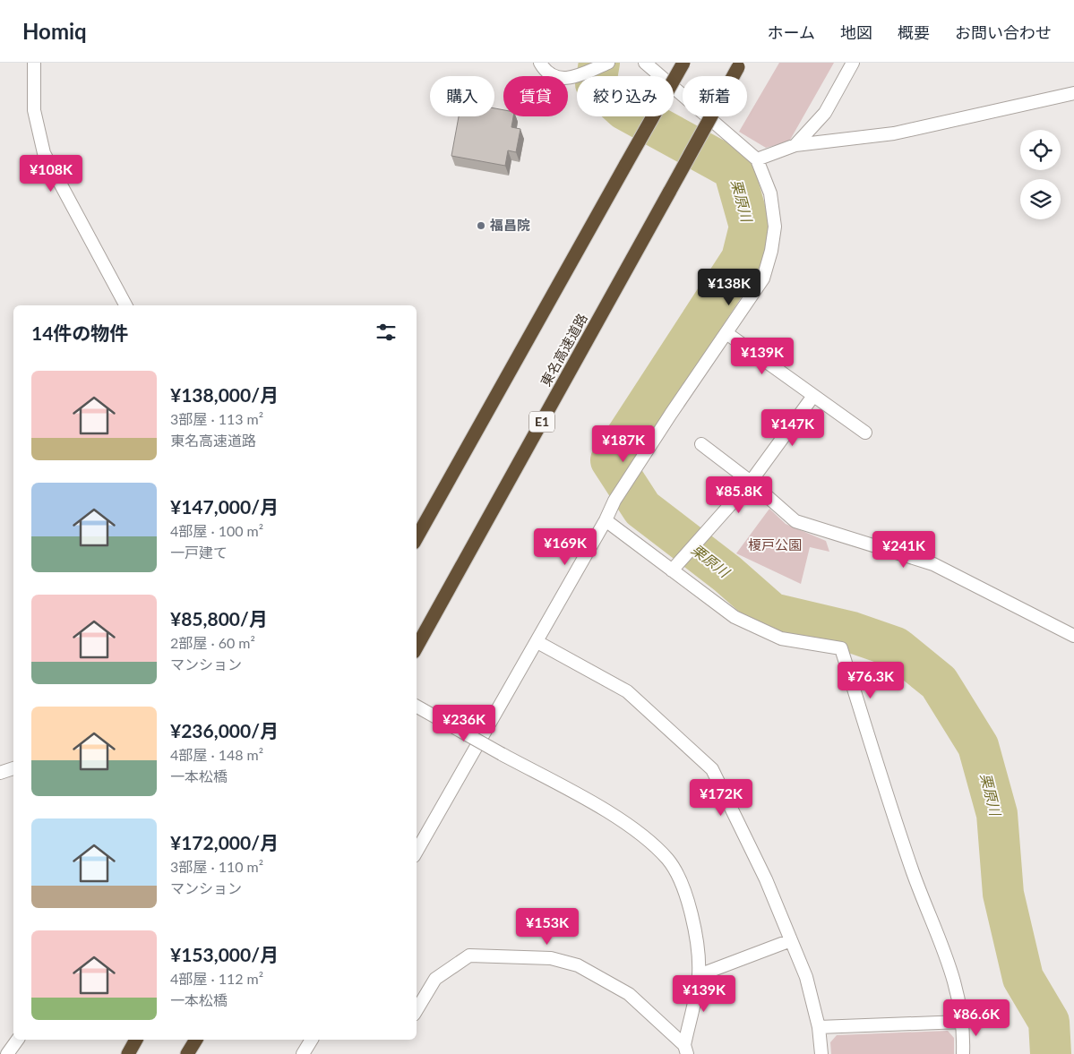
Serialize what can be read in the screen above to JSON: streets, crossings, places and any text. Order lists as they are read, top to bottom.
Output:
{
  "streets": {
    "highway": ["東名高速道路", "E1"]
  },
  "water": ["栗原川"],
  "parks": ["榎戸公園"],
  "places": ["福昌院"],
  "page": {
    "header": "Homiq",
    "nav": [
      "ホーム",
      "地図",
      "概要",
      "お問い合わせ"
    ],
    "chip": [
      "購入",
      "賃貸",
      "絞り込み",
      "新着"
    ],
    "price": [
      "¥108K",
      "¥138K",
      "¥139K",
      "¥147K",
      "¥187K",
      "¥85.8K",
      "¥169K",
      "¥241K",
      "¥76.3K",
      "¥236K",
      "¥172K",
      "¥153K",
      "¥139K",
      "¥86.6K"
    ],
    "heading": "14件の物件",
    "list": [
      {
        "name": "¥138,000/月",
        "note": "3部屋 · 113 m² · 東名高速道路"
      },
      {
        "name": "¥147,000/月",
        "note": "4部屋 · 100 m² · 一戸建て"
      },
      {
        "name": "¥85,800/月",
        "note": "2部屋 · 60 m² · マンション"
      },
      {
        "name": "¥236,000/月",
        "note": "4部屋 · 148 m² · 一本松橋"
      },
      {
        "name": "¥172,000/月",
        "note": "3部屋 · 110 m² · マンション"
      },
      {
        "name": "¥153,000/月",
        "note": "4部屋 · 112 m² · 一本松橋"
      }
    ]
  }
}
